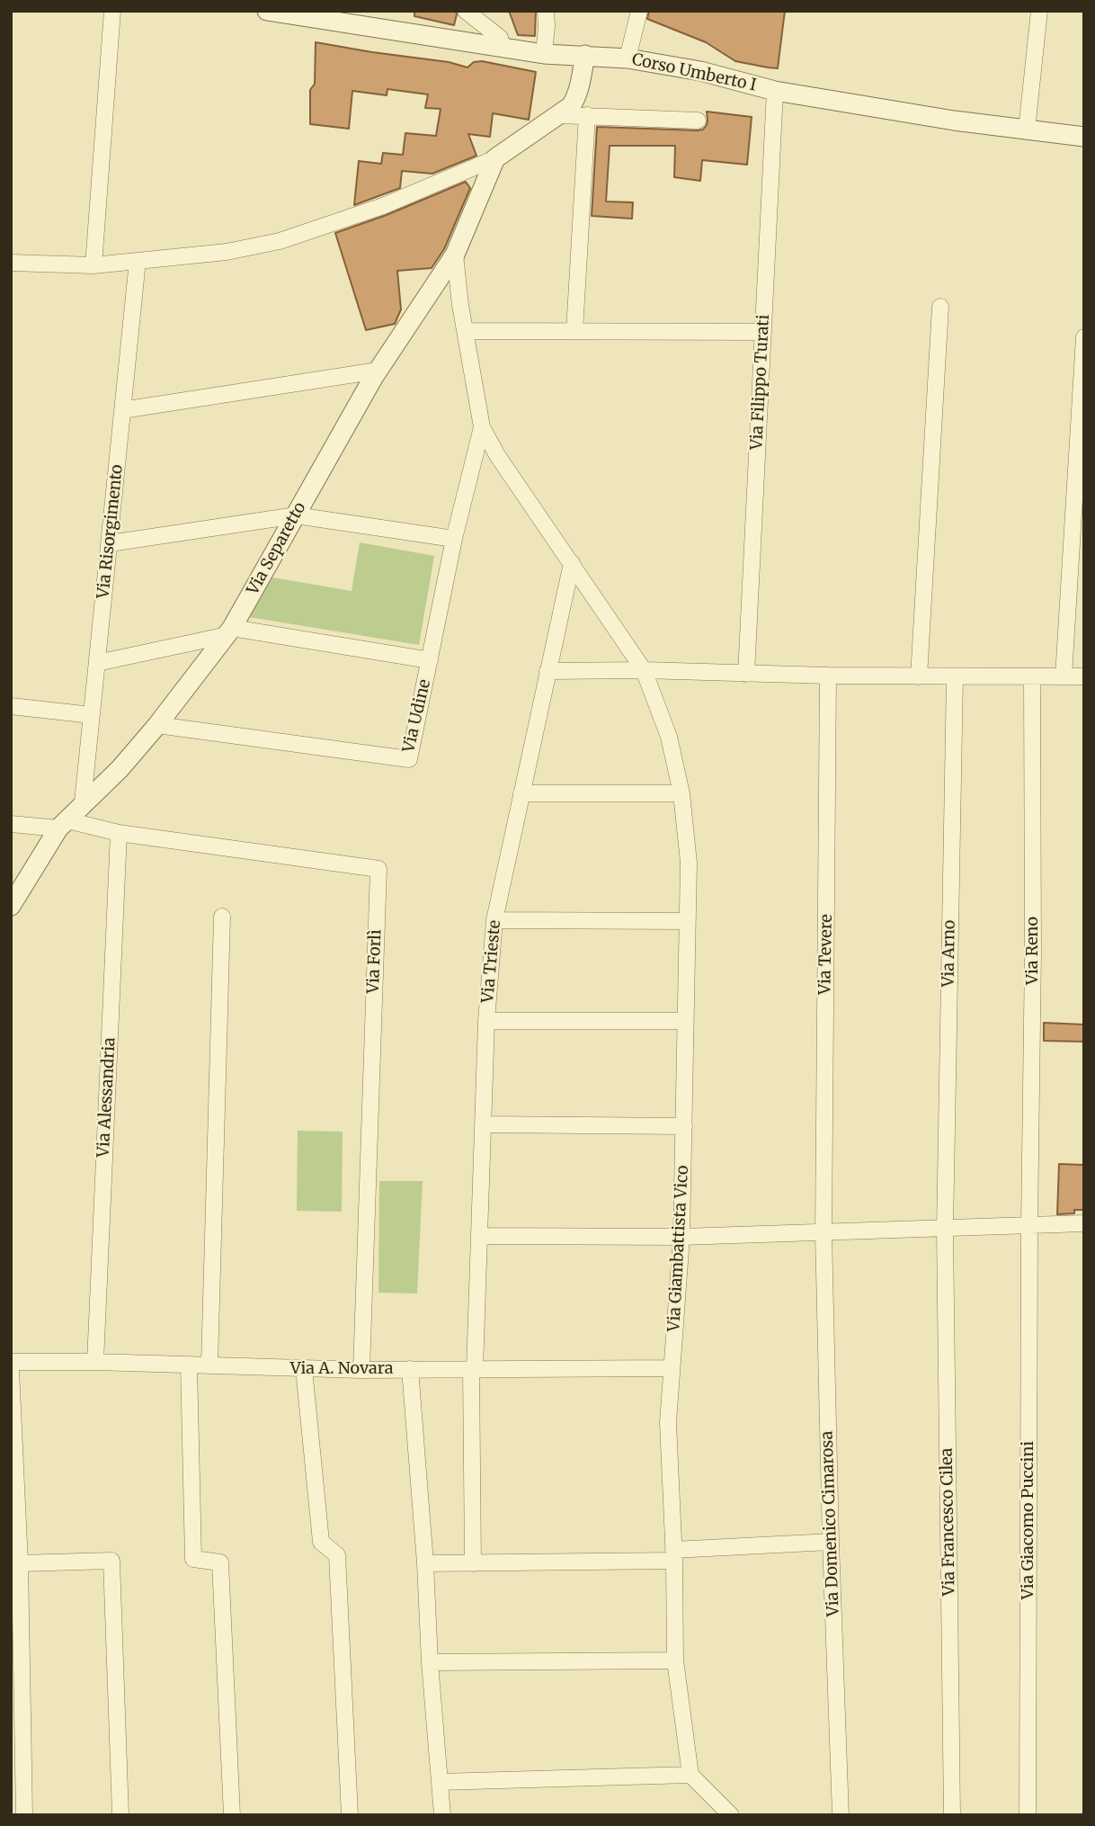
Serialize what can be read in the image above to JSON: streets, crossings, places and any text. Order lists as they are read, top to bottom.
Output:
{
  "streets": {
    "street": [
      "Corso Umberto I",
      "Via Filippo Turati",
      "Via Risorgimento",
      "Via Separetto",
      "Via Udine",
      "Via Reno",
      "Via Arno",
      "Via Tevere",
      "Via Forlì",
      "Via Trieste",
      "Via Alessandria",
      "Via Giambattista Vico",
      "Via A. Novara",
      "Via Giacomo Puccini",
      "Via Francesco Cilea",
      "Via Domenico Cimarosa"
    ]
  },
  "crossings": [
    ["Corso Umberto I", "Via Filippo Turati"],
    ["Via Risorgimento", "Via Separetto"],
    ["Via Separetto", "Via Udine"],
    ["Via Separetto", "Via Forlì"],
    ["Via Udine", "Via Giambattista Vico"],
    ["Via Reno", "Via Giacomo Puccini"],
    ["Via Arno", "Via Francesco Cilea"],
    ["Via Tevere", "Via Domenico Cimarosa"],
    ["Via Forlì", "Via Alessandria"],
    ["Via Forlì", "Via A. Novara"],
    ["Via Trieste", "Via Giambattista Vico"],
    ["Via Trieste", "Via A. Novara"],
    ["Via Alessandria", "Via A. Novara"],
    ["Via Giambattista Vico", "Via A. Novara"]
  ]
}
